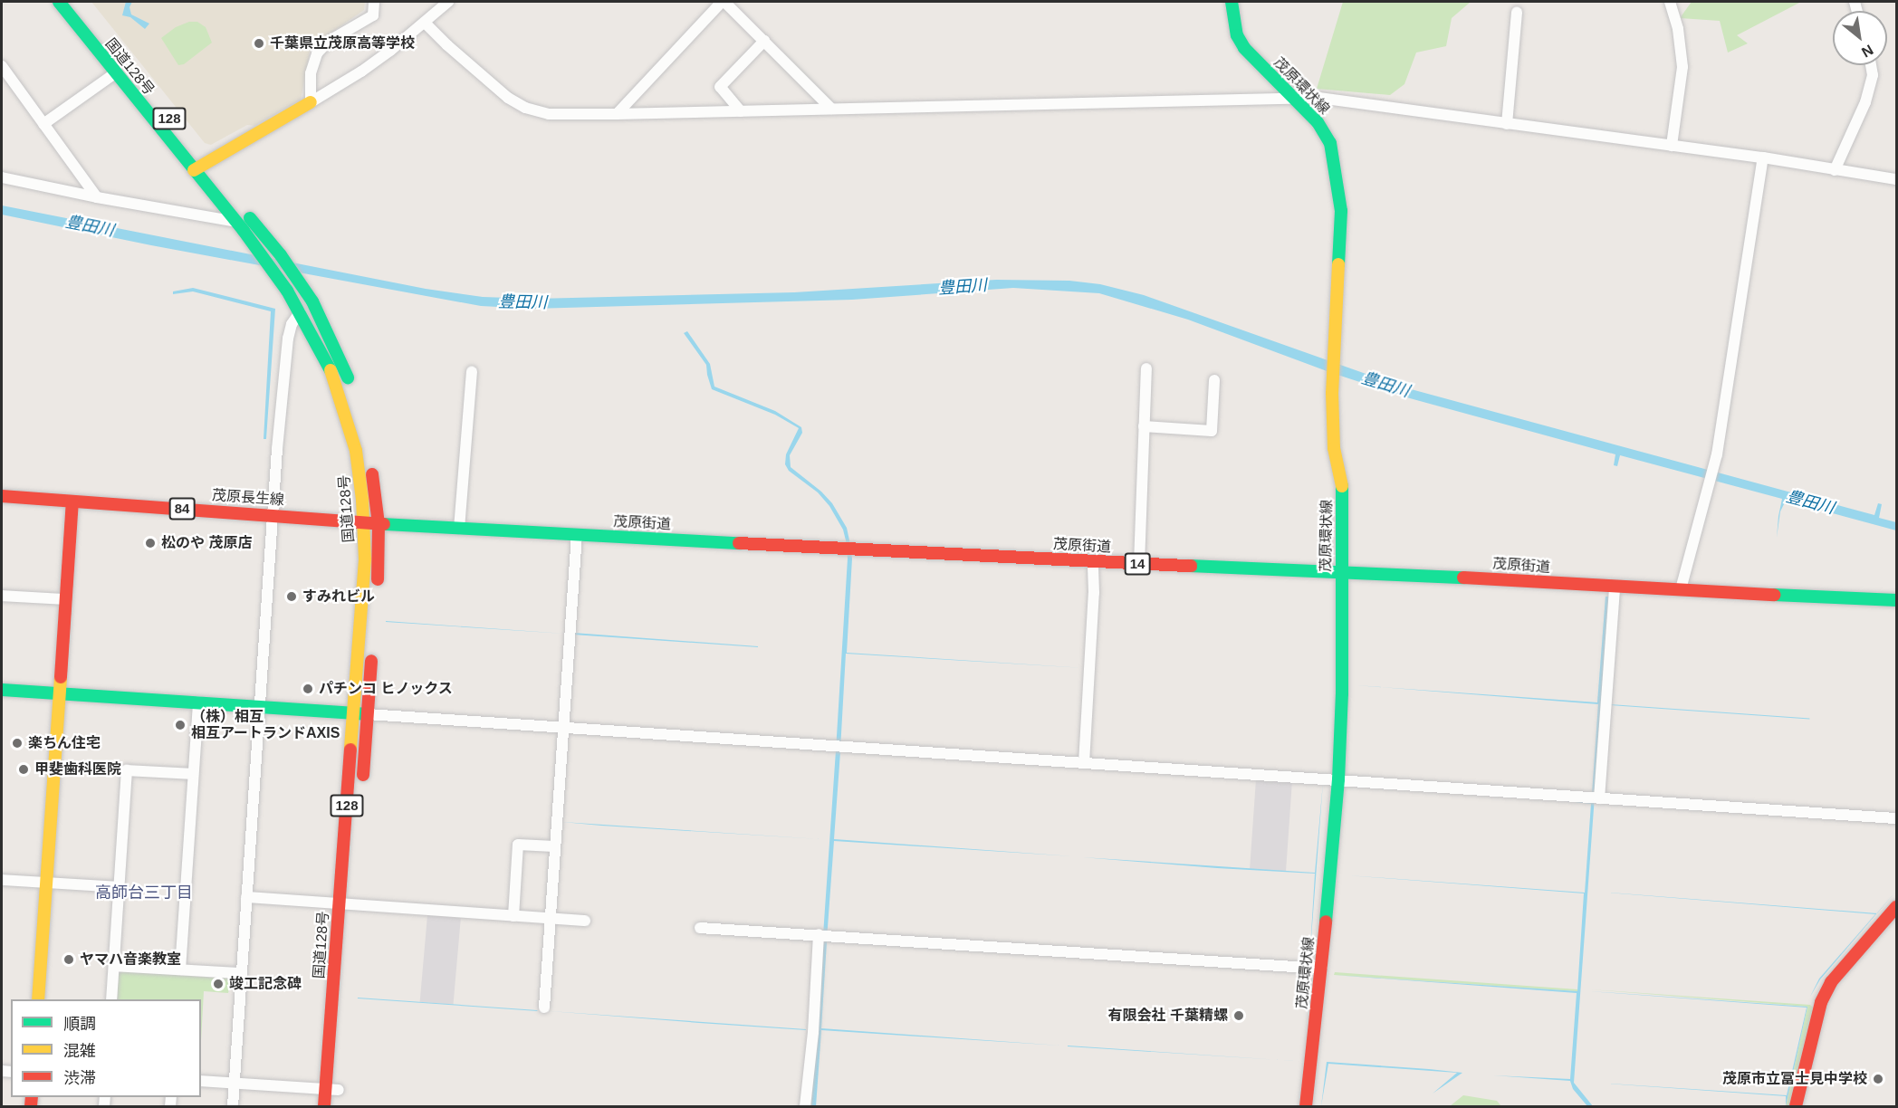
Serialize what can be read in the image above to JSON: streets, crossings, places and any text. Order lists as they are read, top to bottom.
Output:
{
  "streets": {
    "main road": [
      "国道128号",
      "茂原環状線",
      "128",
      "茂原長生線",
      "84",
      "茂原街道",
      "14"
    ]
  },
  "crossings": [
    ["国道128号", "茂原長生線"],
    ["国道128号", "茂原街道"],
    ["茂原環状線", "茂原街道"],
    ["茂原長生線", "茂原街道"]
  ],
  "districts": ["高師台三丁目"],
  "water": ["豊田川"],
  "places": [
    "千葉県立茂原高等学校",
    "松のや 茂原店",
    "すみれビル",
    "パチンコ ヒノックス",
    "（株）相互 相互アートランドAXIS",
    "楽ちん住宅",
    "甲斐歯科医院",
    "ヤマハ音楽教室",
    "竣工記念碑",
    "有限会社 千葉精螺",
    "茂原市立冨士見中学校"
  ],
  "legend": ["順調", "混雑", "渋滞"],
  "north": "bottom right"
}
